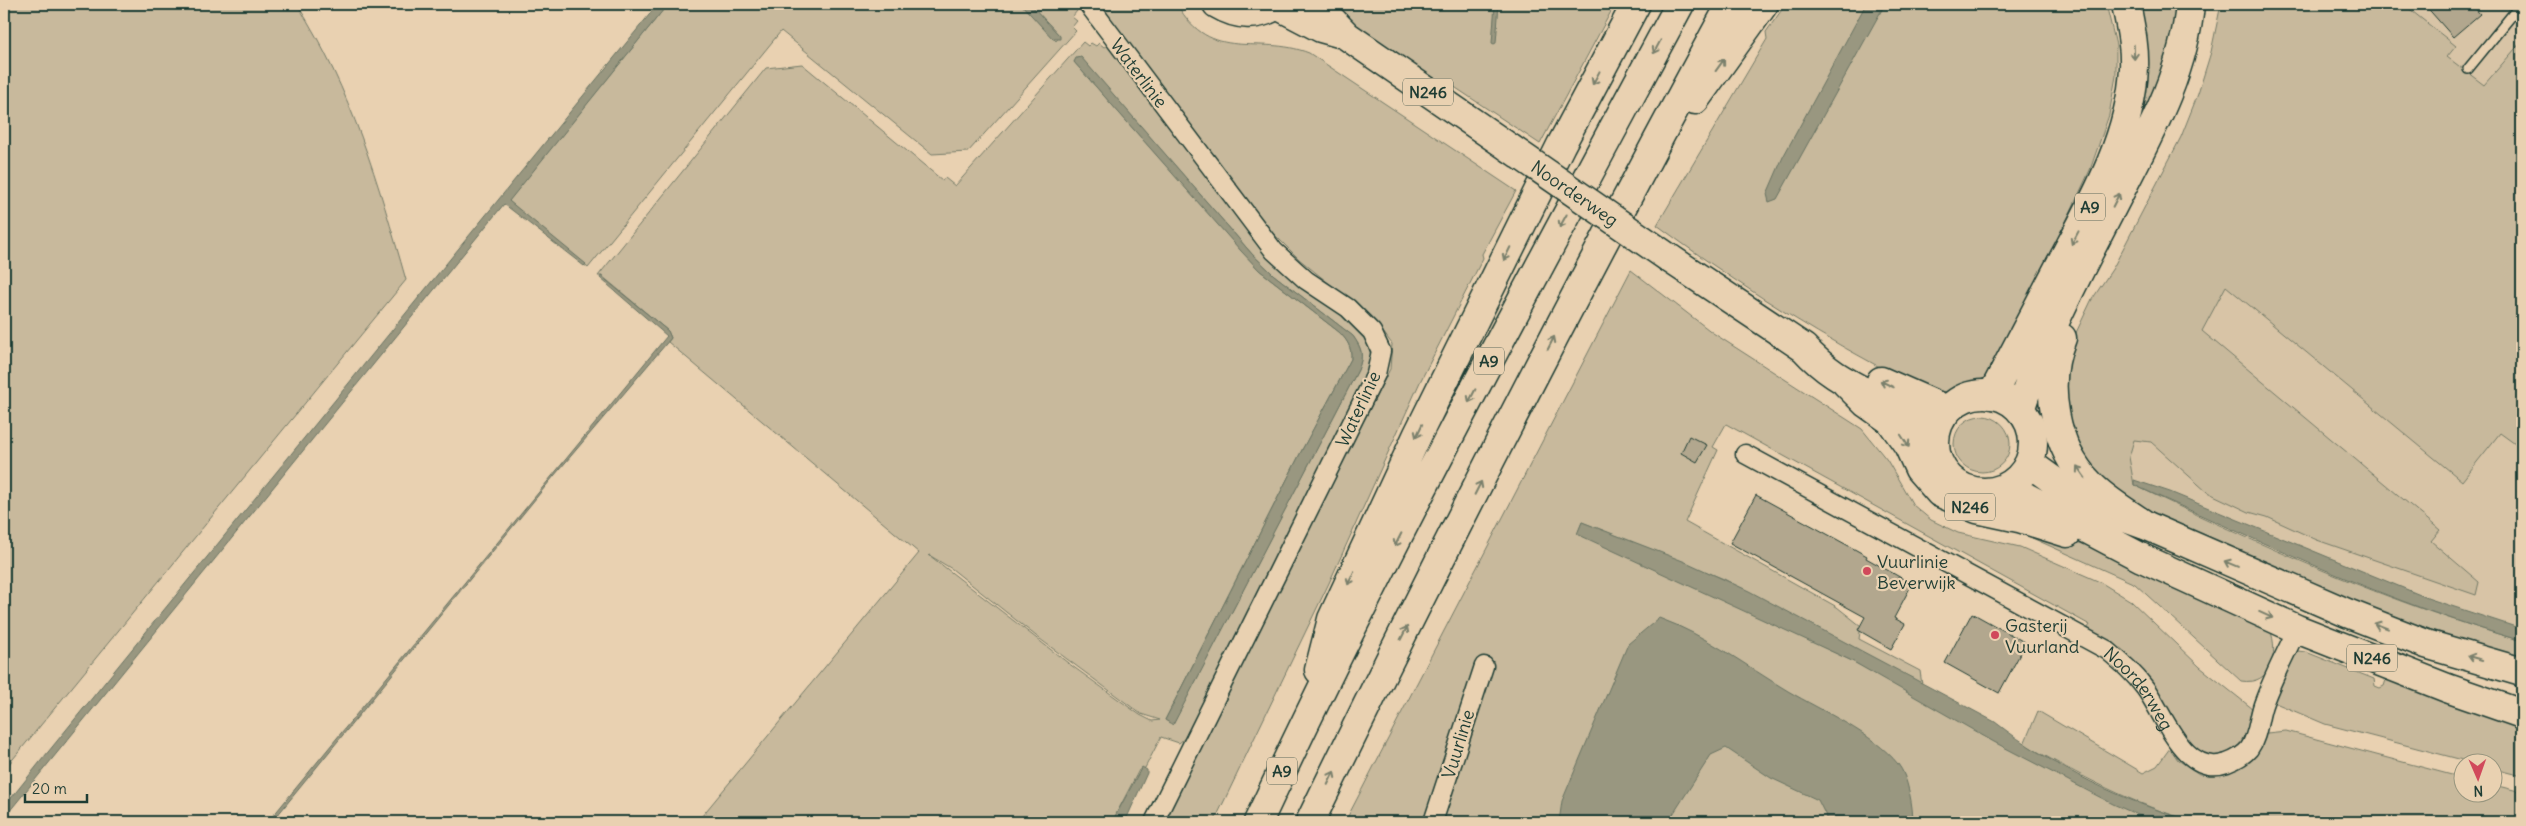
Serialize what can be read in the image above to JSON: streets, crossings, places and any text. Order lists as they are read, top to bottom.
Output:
{
  "streets": {
    "main road": ["N246", "Noorderweg", "A9"],
    "street": ["Waterlinie", "Vuurlinie"]
  },
  "crossings": [
    ["N246", "Noorderweg"],
    ["N246", "A9"],
    ["Noorderweg", "A9"]
  ],
  "places": ["Vuurlinie Beverwijk", "Gasterij Vuurland"],
  "scale_bar": "20 m",
  "north": "bottom"
}
